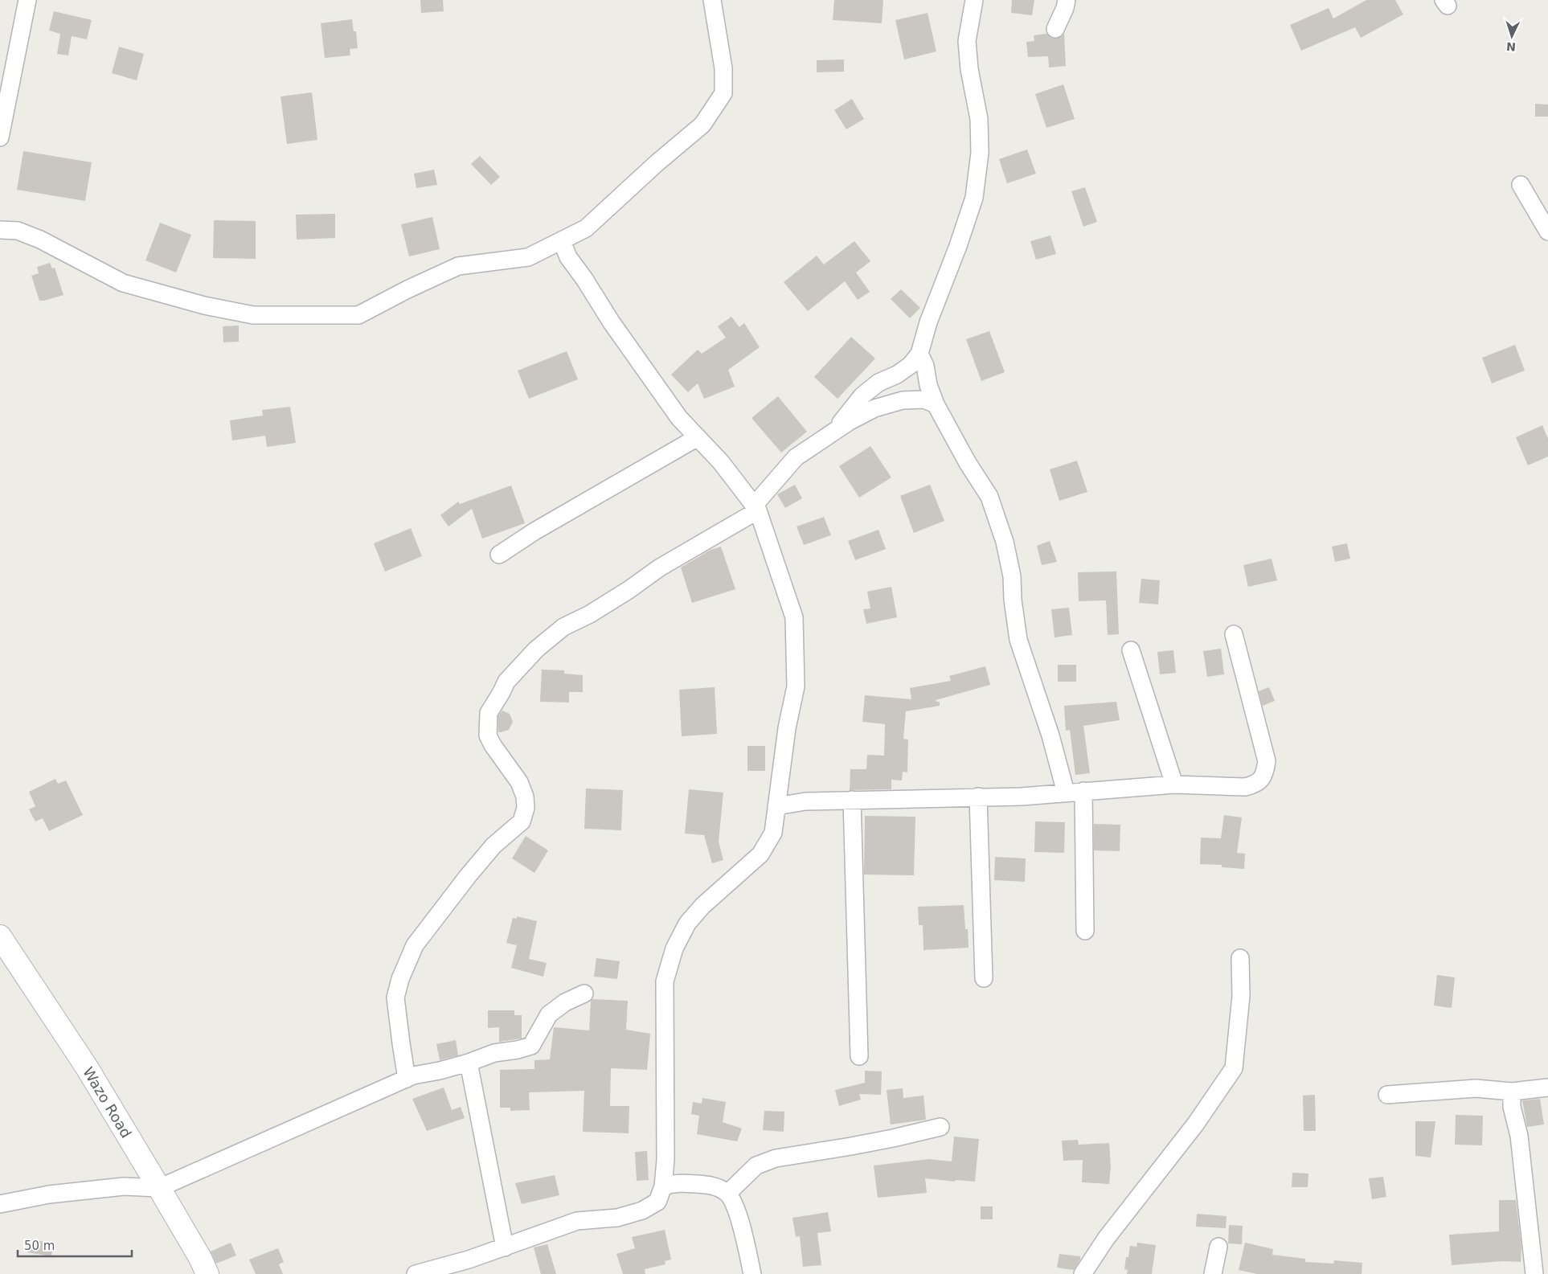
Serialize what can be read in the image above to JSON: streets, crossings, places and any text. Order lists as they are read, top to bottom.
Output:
{
  "streets": {
    "main road": ["Wazo Road"]
  },
  "scale_bar": "50 m",
  "north": "bottom"
}
